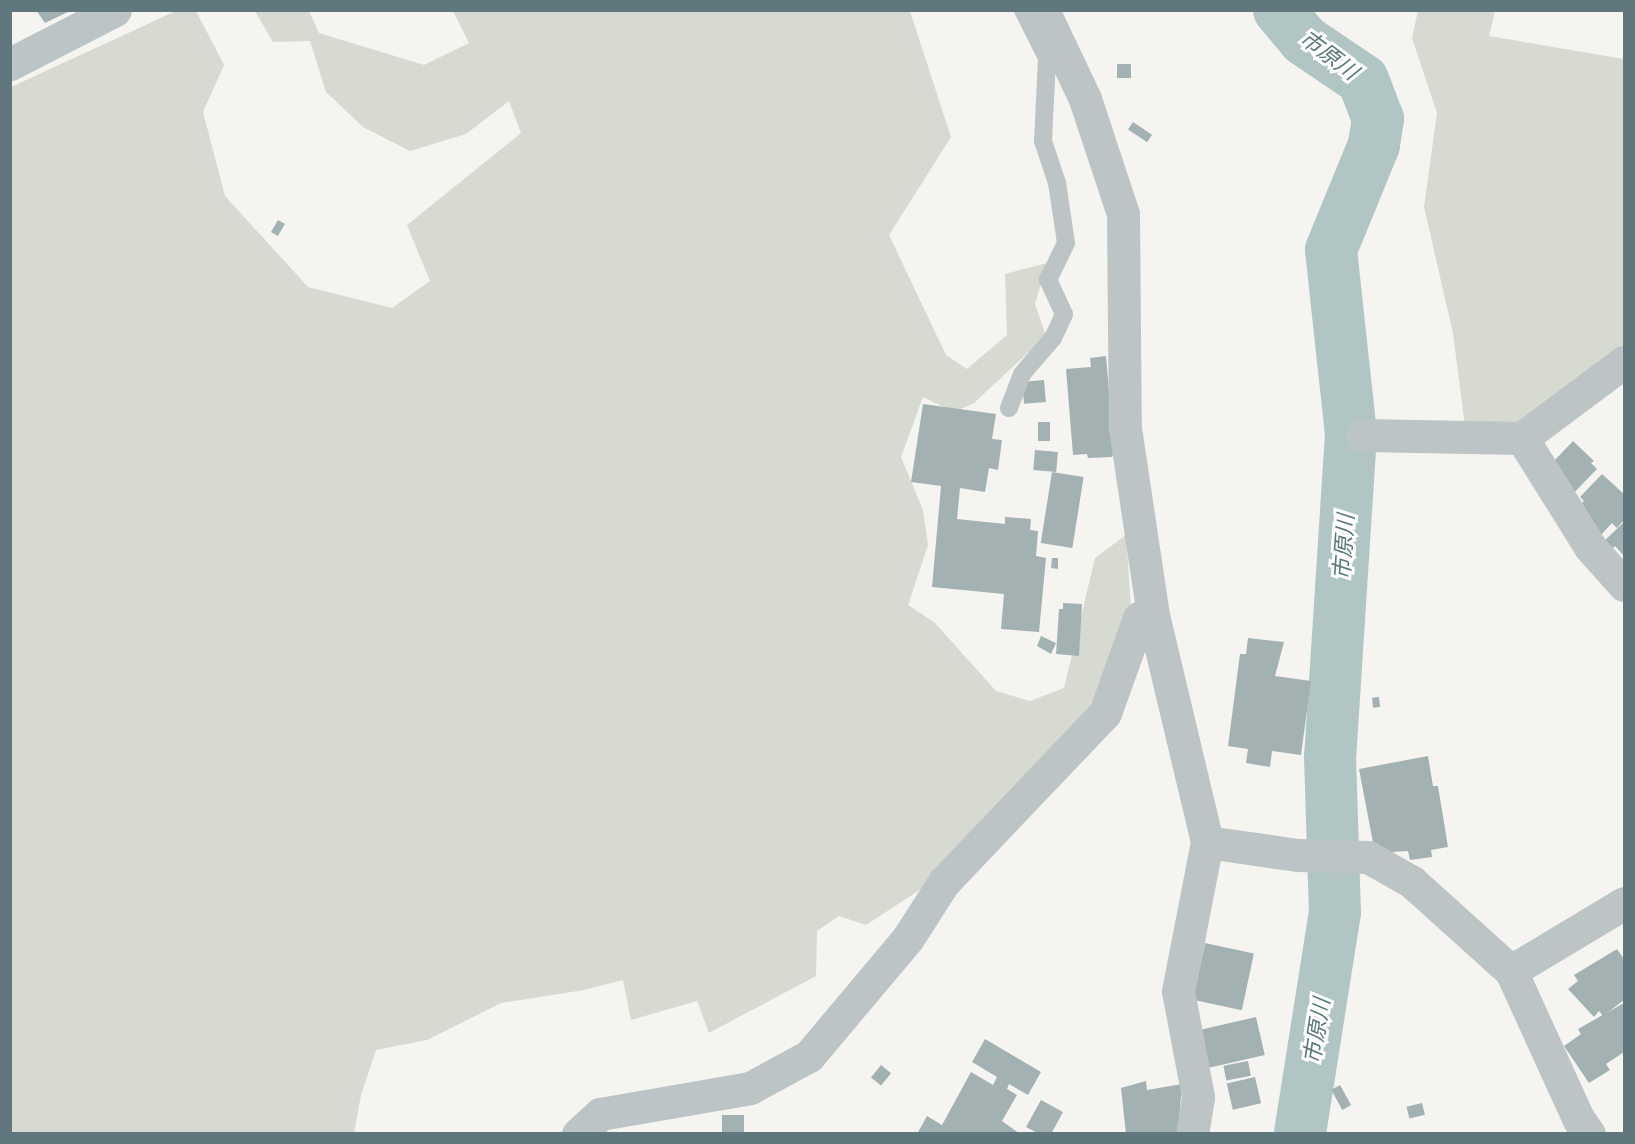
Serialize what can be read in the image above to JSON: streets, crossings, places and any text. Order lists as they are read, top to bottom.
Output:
{
  "water": ["市原川"]
}
